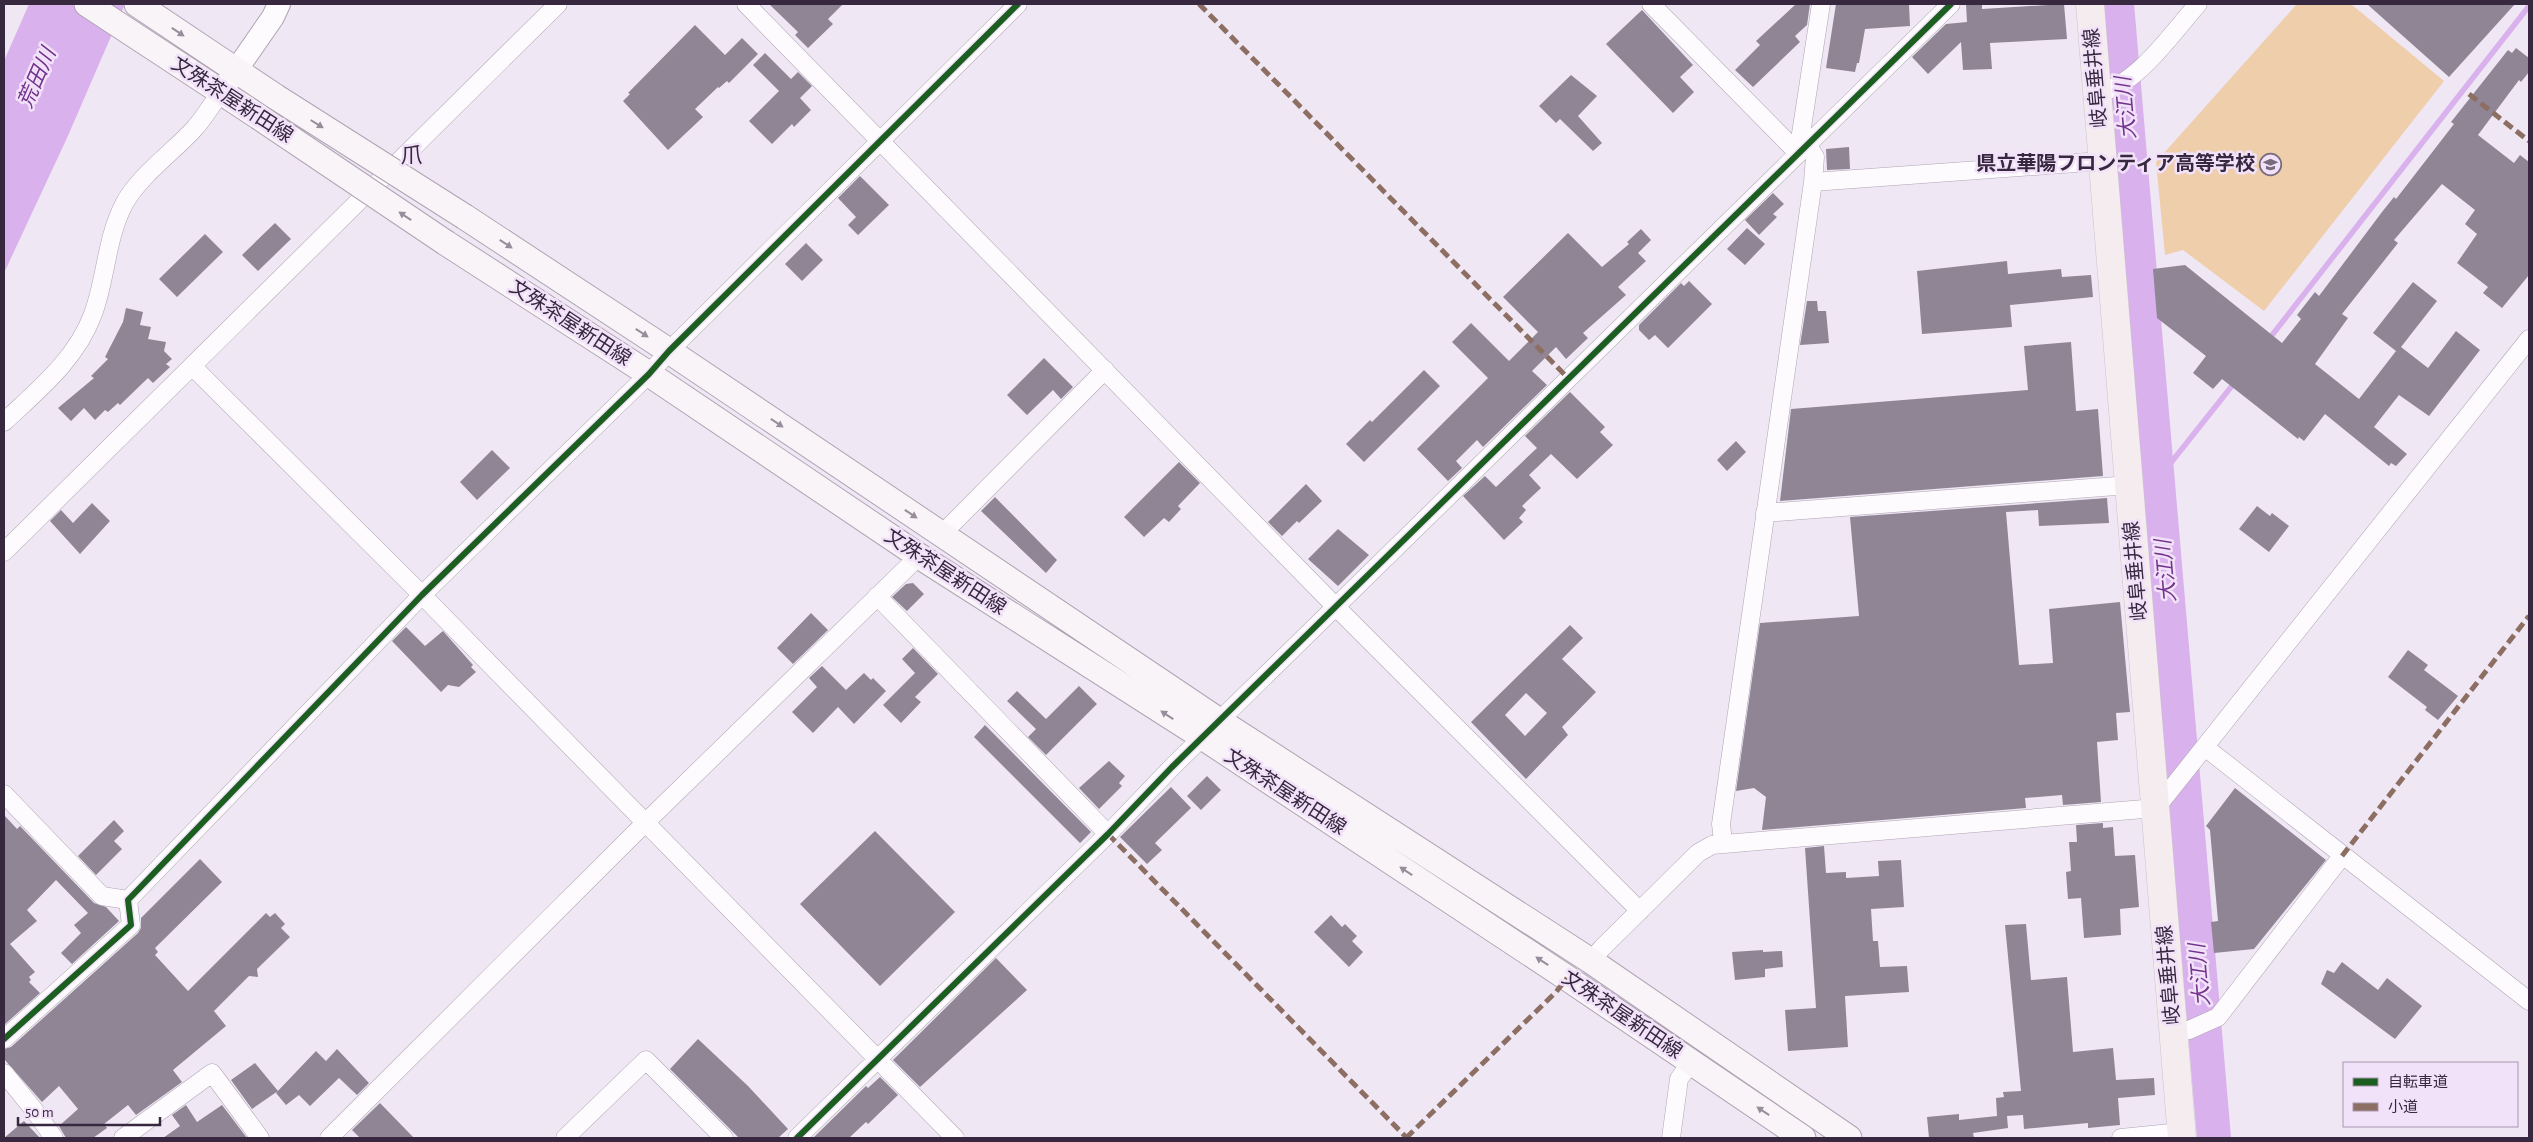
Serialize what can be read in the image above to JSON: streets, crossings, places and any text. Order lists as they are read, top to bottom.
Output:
{
  "streets": {
    "main road": ["岐阜垂井線", "文殊茶屋新田線"]
  },
  "districts": ["爪"],
  "water": ["荒田川", "大江川"],
  "places": {
    "school or university": ["県立華陽フロンティア高等学校"]
  },
  "legend": ["自転車道", "小道"],
  "scale_bar": "50 m"
}
